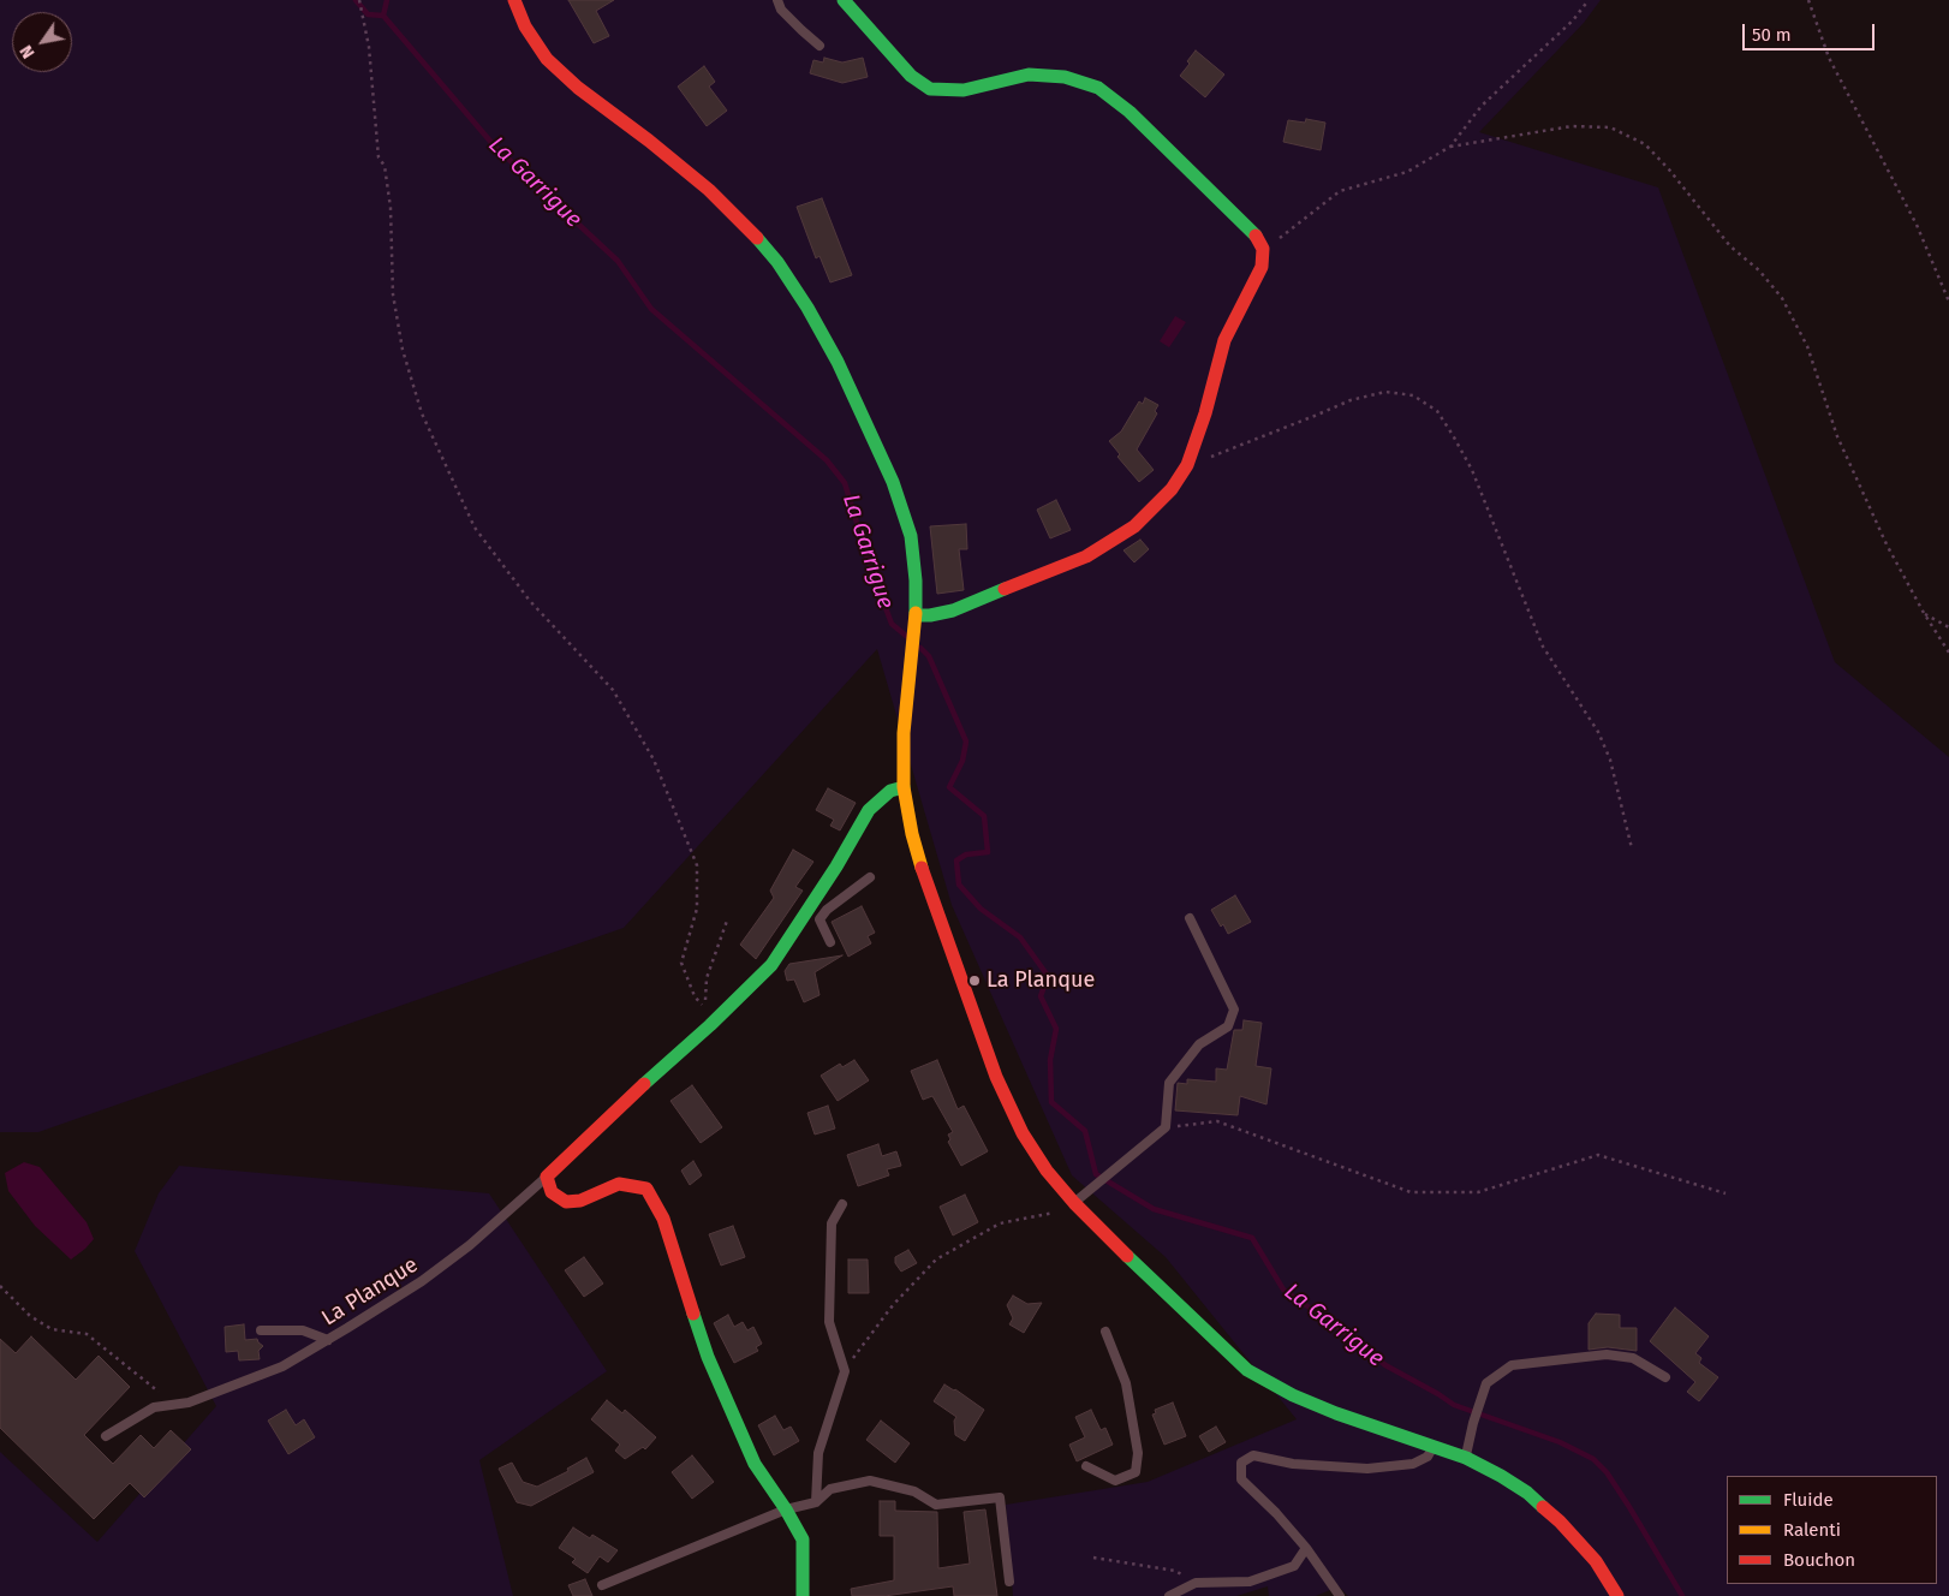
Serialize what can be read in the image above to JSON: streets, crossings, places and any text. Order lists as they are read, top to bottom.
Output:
{
  "streets": {
    "lane": ["La Planque"]
  },
  "water": ["La Garrigue"],
  "places": ["La Planque"],
  "legend": ["Fluide", "Ralenti", "Bouchon"],
  "scale_bar": "50 m",
  "north": "bottom left"
}
